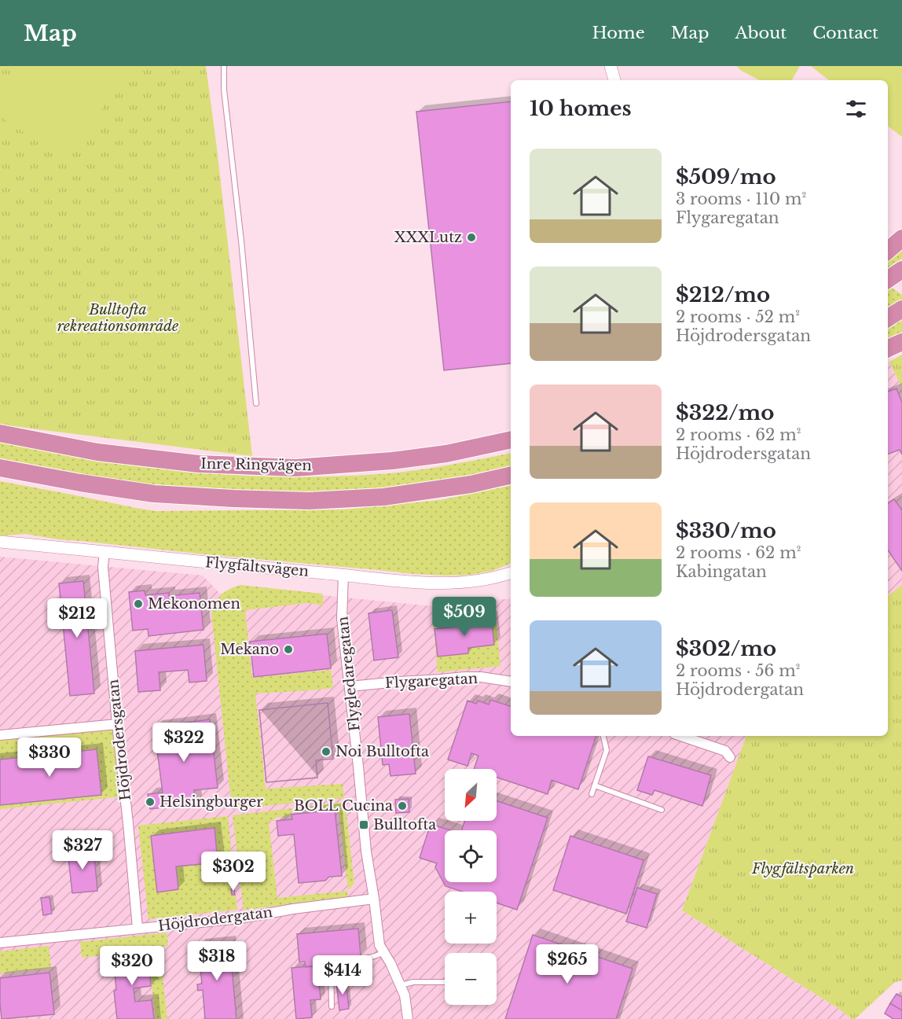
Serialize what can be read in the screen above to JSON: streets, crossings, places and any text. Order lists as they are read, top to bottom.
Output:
{
  "streets": {
    "highway": ["Inre Ringvägen"],
    "street": [
      "Flygfältsvägen",
      "Flygledaregatan",
      "Flygaregatan",
      "Höjdrodersgatan",
      "Höjdrodergatan"
    ]
  },
  "crossings": [
    ["Flygfältsvägen", "Flygledaregatan"],
    ["Flygfältsvägen", "Höjdrodersgatan"],
    ["Flygledaregatan", "Flygaregatan"],
    ["Flygledaregatan", "Höjdrodergatan"],
    ["Höjdrodersgatan", "Höjdrodergatan"]
  ],
  "parks": ["Bulltofta rekreationsområde", "Flygfältsparken"],
  "places": {
    "other": [
      "XXXLutz",
      "Mekonomen",
      "Mekano",
      "Noi Bulltofta",
      "Helsingburger",
      "BOLL Cucina"
    ],
    "transit": ["Bulltofta"]
  },
  "north": "bottom left",
  "page": {
    "header": "Map",
    "nav": [
      "Home",
      "Map",
      "About",
      "Contact"
    ],
    "heading": "10 homes",
    "list": [
      {
        "name": "$509/mo",
        "note": "3 rooms · 110 m² · Flygaregatan"
      },
      {
        "name": "$212/mo",
        "note": "2 rooms · 52 m² · Höjdrodersgatan"
      },
      {
        "name": "$322/mo",
        "note": "2 rooms · 62 m² · Höjdrodersgatan"
      },
      {
        "name": "$330/mo",
        "note": "2 rooms · 62 m² · Kabingatan"
      },
      {
        "name": "$302/mo",
        "note": "2 rooms · 56 m² · Höjdrodergatan"
      }
    ],
    "price": [
      "$509",
      "$212",
      "$322",
      "$330",
      "$327",
      "$302",
      "$318",
      "$265",
      "$320",
      "$414"
    ],
    "map_buttons": ["+", "−"]
  }
}
